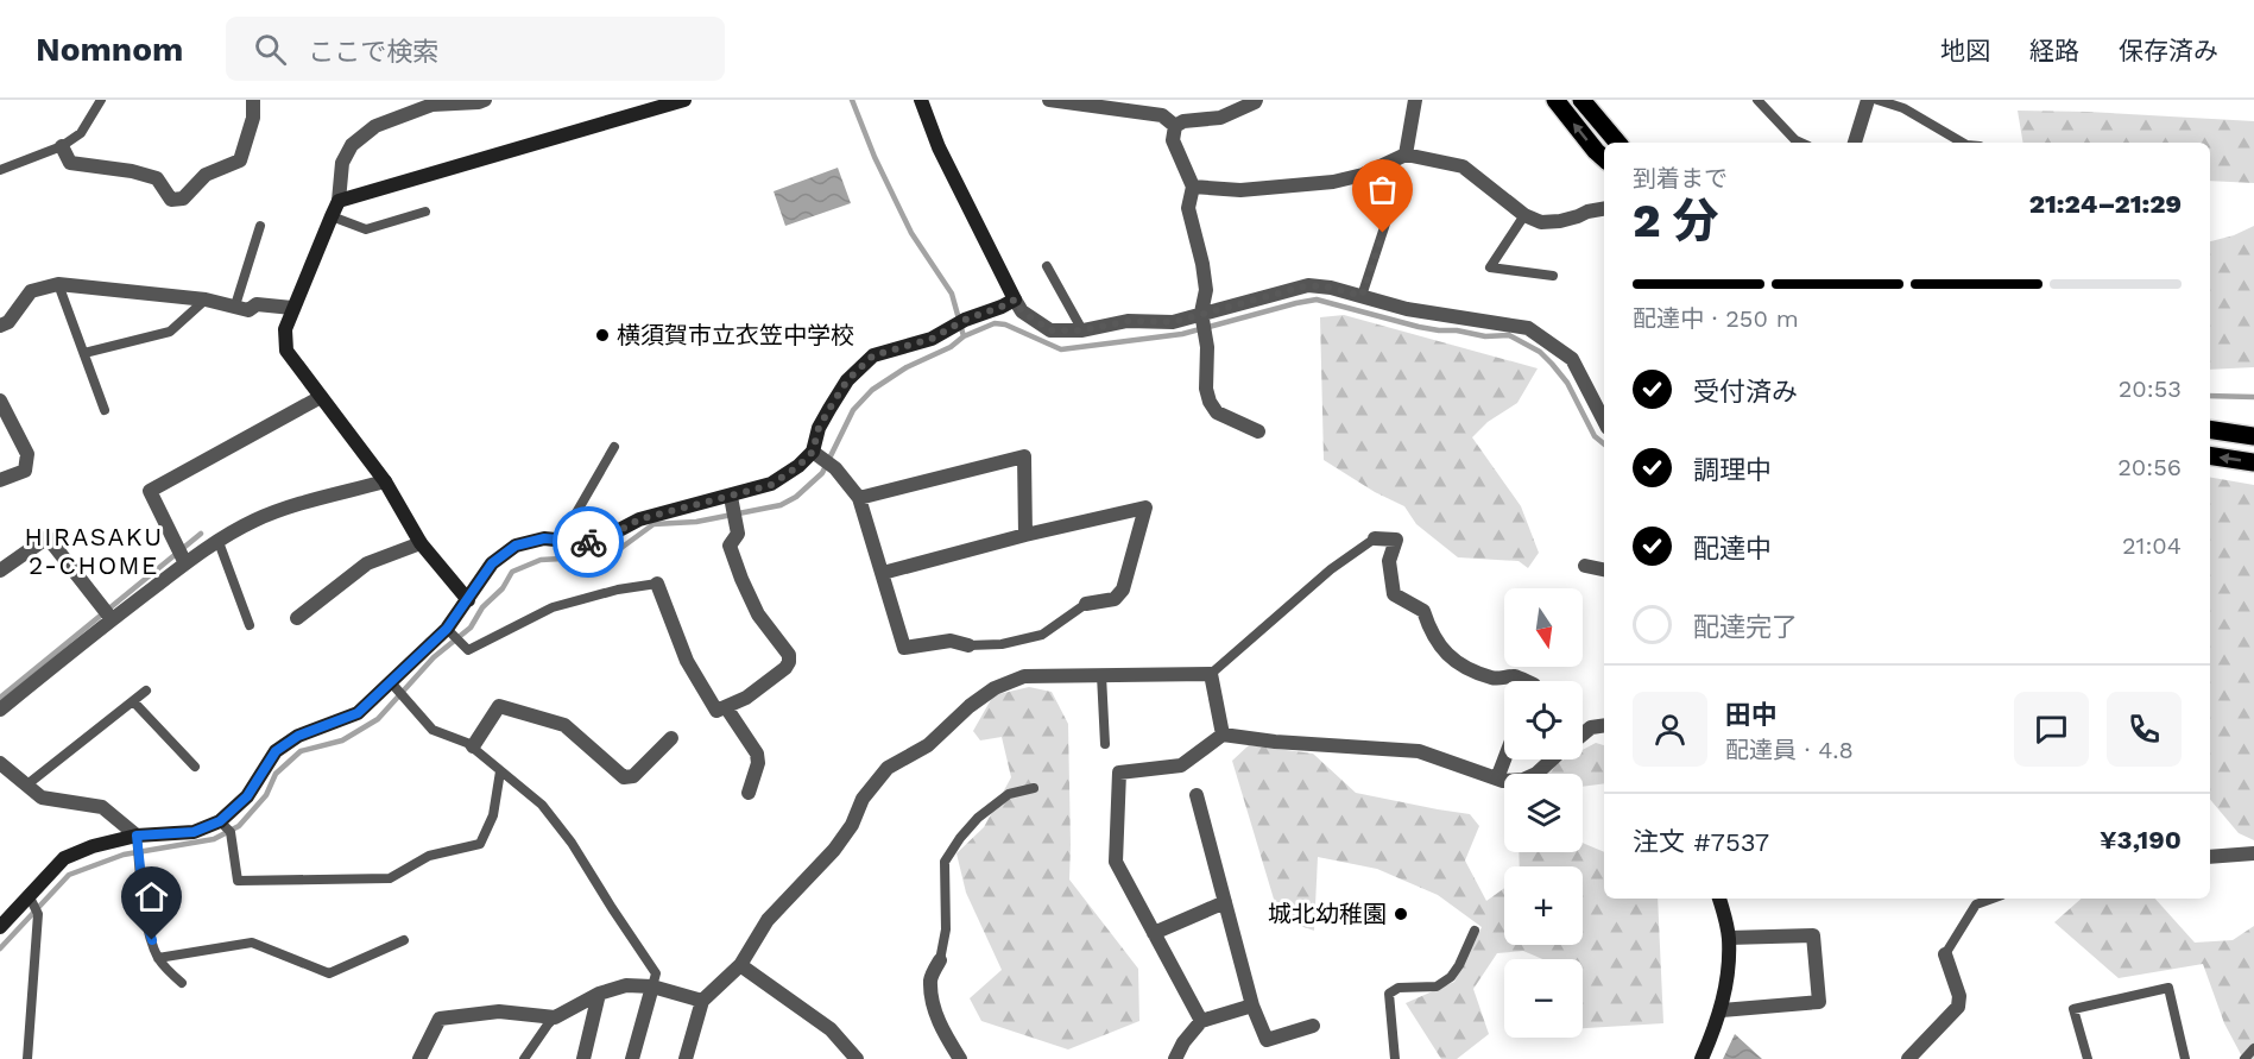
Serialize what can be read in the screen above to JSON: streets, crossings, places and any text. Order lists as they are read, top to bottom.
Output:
{
  "districts": ["HIRASAKU 2-CHOME"],
  "places": ["横須賀市立衣笠中学校", "城北幼稚園"],
  "north": "bottom",
  "page": {
    "header": "Nomnom",
    "search": "ここで検索",
    "nav": ["地図", "経路", "保存済み"],
    "heading": ["2 分", "到着まで", "21:24–21:29"],
    "panel": [
      "田中",
      "配達員 · 4.8",
      "注文 #7537",
      "¥3,190"
    ],
    "bar": "配達中 · 250 m",
    "list": [
      ["受付済み", "20:53"],
      ["調理中", "20:56"],
      ["配達中", "21:04"],
      "配達完了"
    ],
    "map_buttons": ["+", "−"]
  }
}
